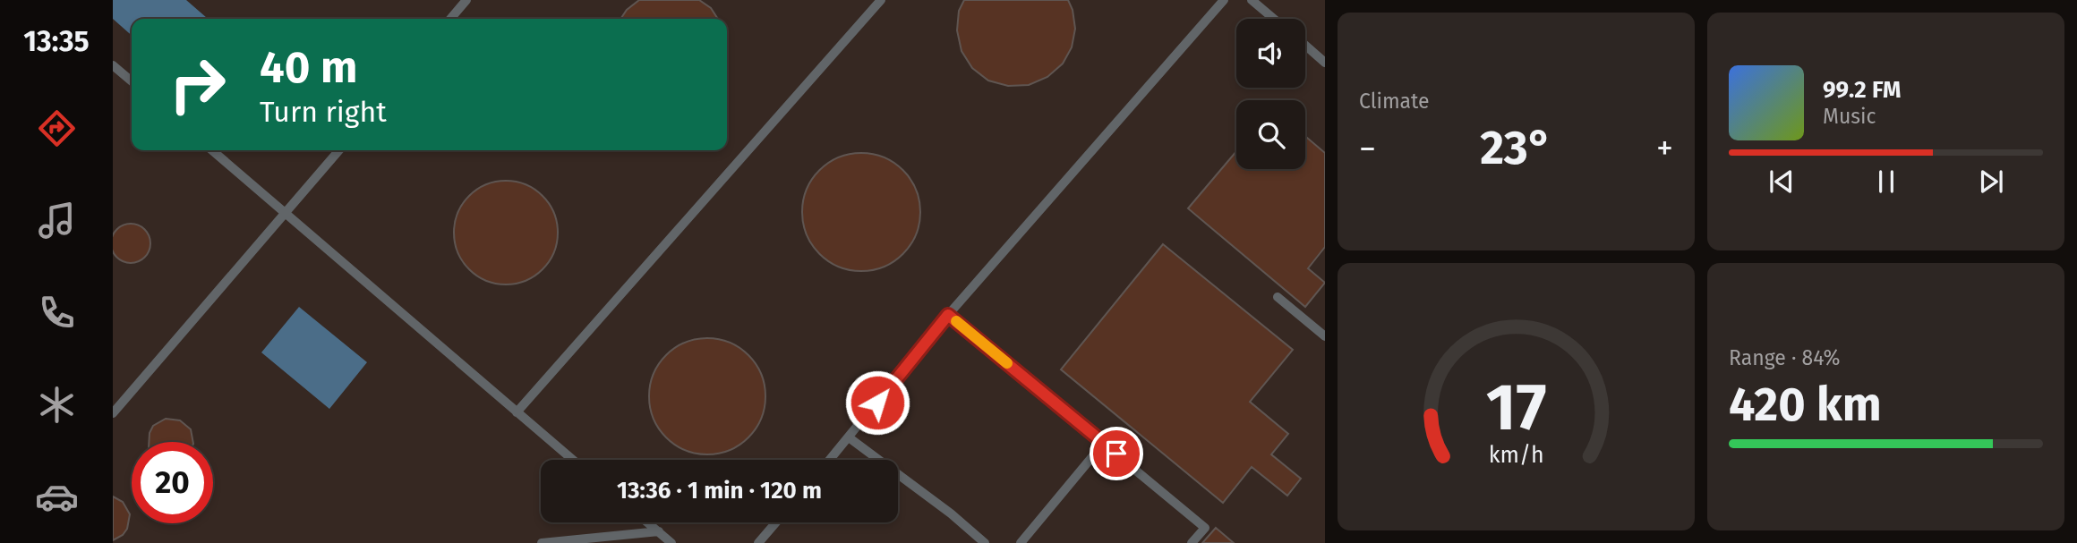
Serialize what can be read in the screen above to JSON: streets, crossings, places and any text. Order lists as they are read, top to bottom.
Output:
{
  "page": {
    "tabs": "13:35",
    "tile": [
      "Climate",
      ["Range · 84%", "420 km"]
    ],
    "turn": ["40 m", "Turn right"],
    "song": ["99.2 FM", "Music"],
    "heat": ["−", "23°", "+"],
    "limit": "20",
    "trip": "13:36 · 1 min · 120 m",
    "gauge": ["17", "km/h"]
  }
}
